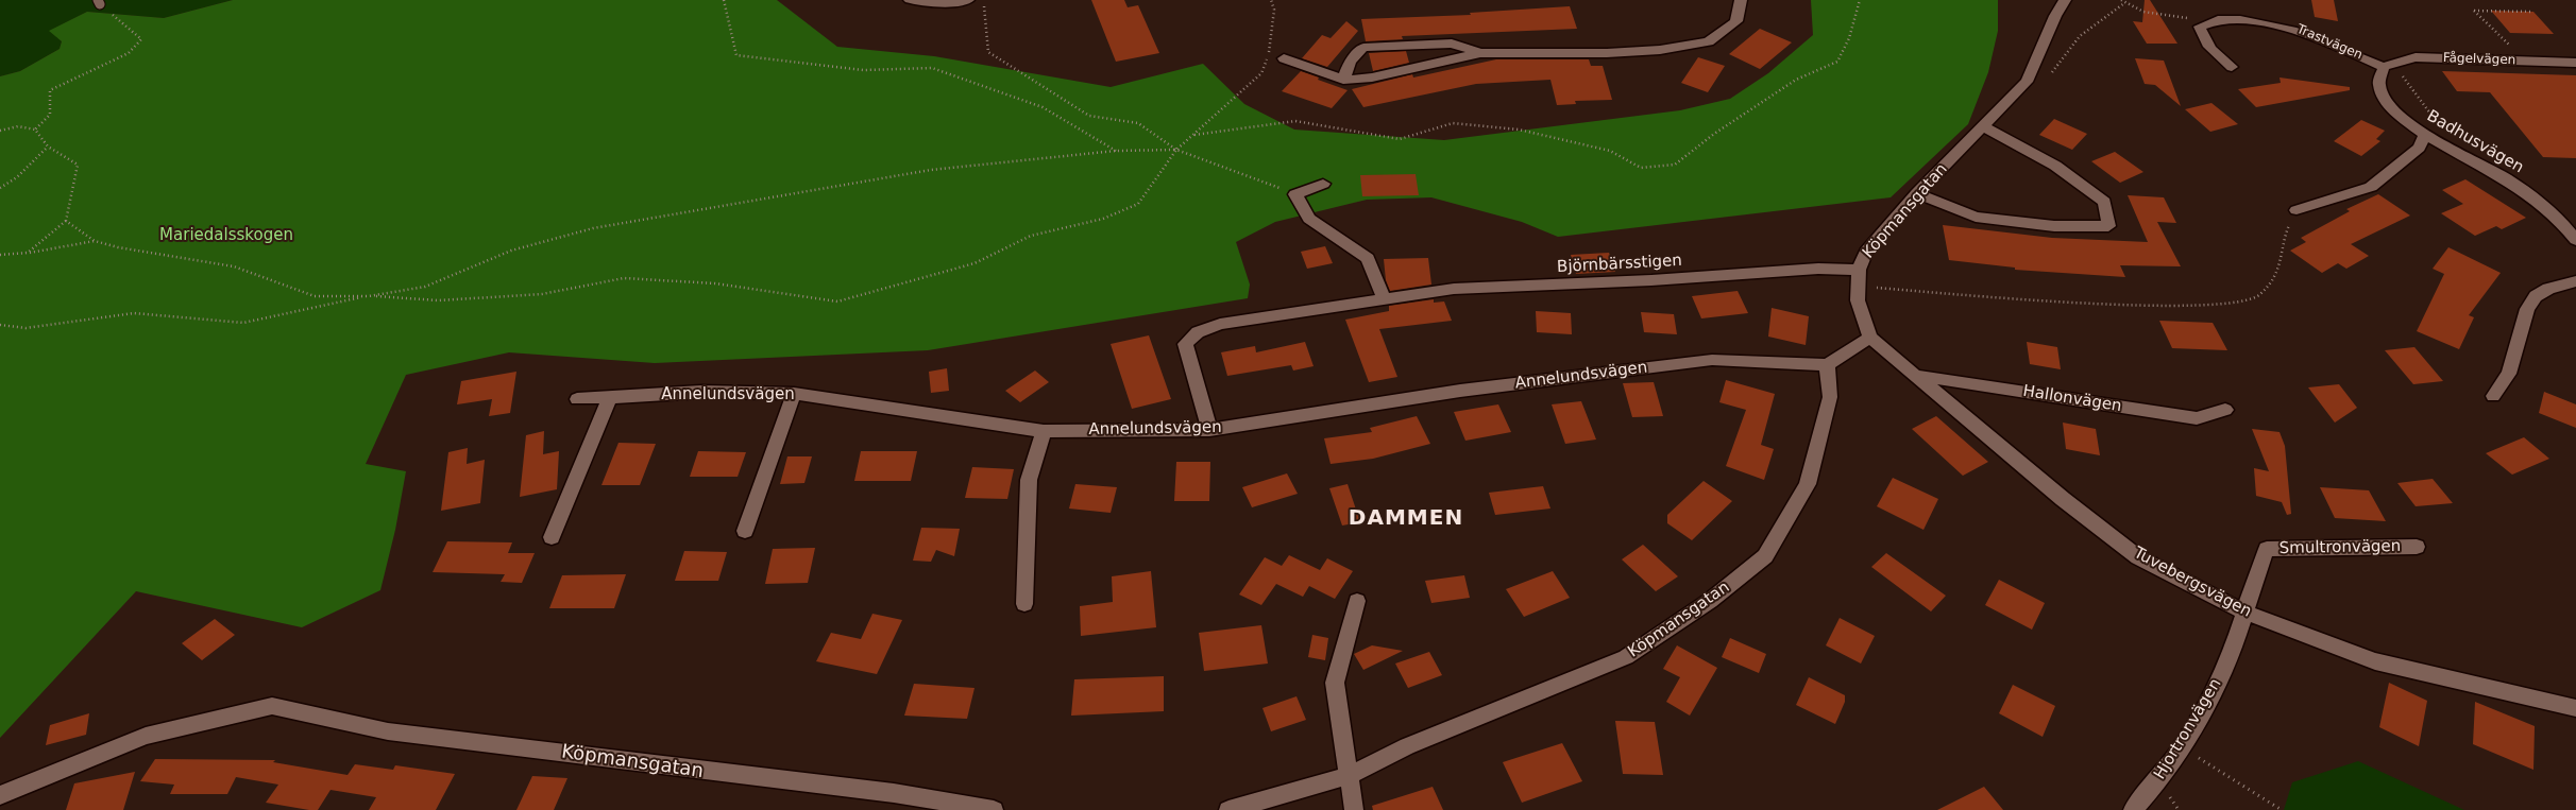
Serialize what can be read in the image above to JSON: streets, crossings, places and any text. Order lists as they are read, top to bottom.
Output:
{
  "streets": {
    "street": [
      "Trastvägen",
      "Fågelvägen",
      "Badhusvägen",
      "Köpmansgatan",
      "Björnbärsstigen",
      "Annelundsvägen",
      "Hallonvägen",
      "Smultronvägen",
      "Tuvebergsvägen",
      "Hjortronvägen"
    ]
  },
  "crossings": [
    ["Trastvägen", "Fågelvägen"],
    ["Trastvägen", "Badhusvägen"],
    ["Fågelvägen", "Badhusvägen"],
    ["Köpmansgatan", "Björnbärsstigen"],
    ["Köpmansgatan", "Annelundsvägen"],
    ["Björnbärsstigen", "Annelundsvägen"],
    ["Hallonvägen", "Tuvebergsvägen"],
    ["Smultronvägen", "Tuvebergsvägen"],
    ["Smultronvägen", "Hjortronvägen"],
    ["Tuvebergsvägen", "Hjortronvägen"]
  ],
  "districts": ["DAMMEN"],
  "parks": ["Mariedalsskogen"]
}
